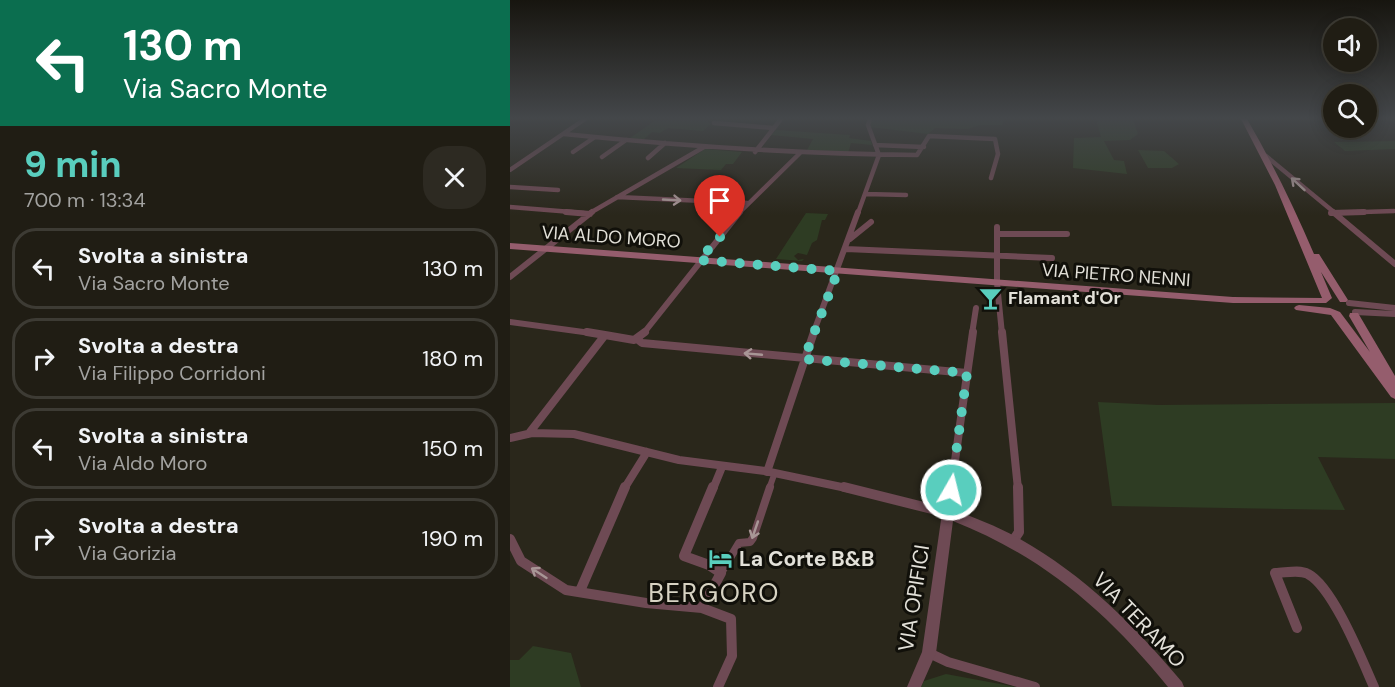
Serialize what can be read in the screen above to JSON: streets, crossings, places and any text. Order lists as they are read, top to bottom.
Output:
{
  "streets": {
    "main road": ["VIA ALDO MORO", "VIA PIETRO NENNI"],
    "street": ["VIA OPIFICI", "VIA TERAMO"]
  },
  "crossings": [
    ["VIA ALDO MORO", "VIA PIETRO NENNI"],
    ["VIA OPIFICI", "VIA TERAMO"]
  ],
  "districts": ["BERGORO"],
  "places": {
    "bar": ["Flamant d'Or"],
    "hotel": ["La Corte B&B"]
  },
  "page": {
    "turn": ["130 m", "Via Sacro Monte"],
    "heading": ["9 min", "700 m · 13:34"],
    "list": [
      {
        "name": "Svolta a sinistra",
        "note": "Via Sacro Monte",
        "value": "130 m"
      },
      {
        "name": "Svolta a destra",
        "note": "Via Filippo Corridoni",
        "value": "180 m"
      },
      {
        "name": "Svolta a sinistra",
        "note": "Via Aldo Moro",
        "value": "150 m"
      },
      {
        "name": "Svolta a destra",
        "note": "Via Gorizia",
        "value": "190 m"
      }
    ]
  }
}
